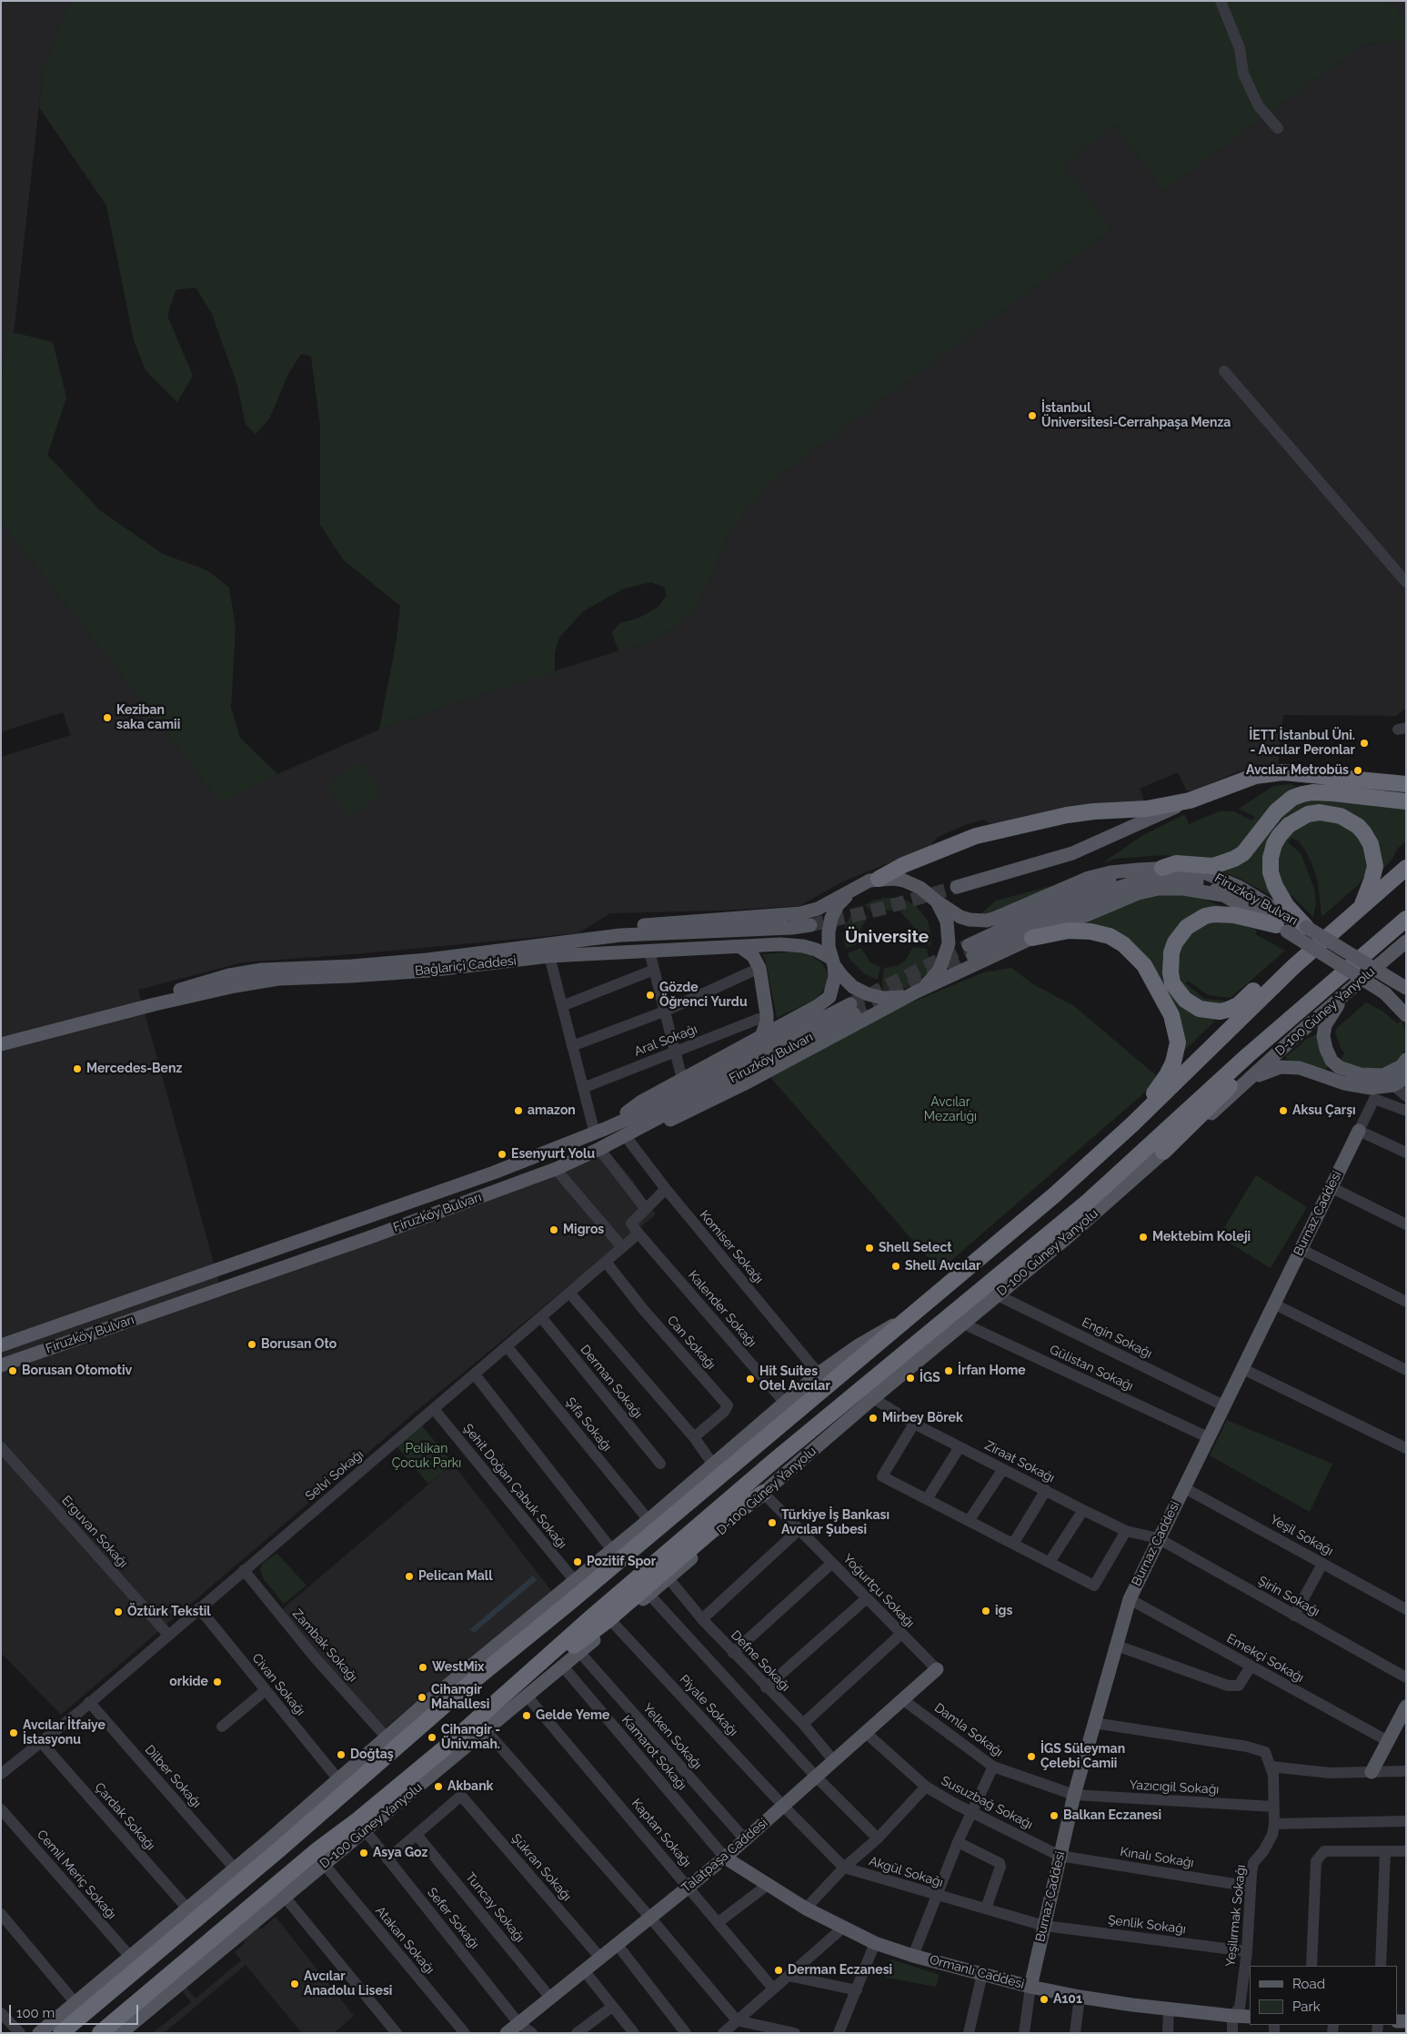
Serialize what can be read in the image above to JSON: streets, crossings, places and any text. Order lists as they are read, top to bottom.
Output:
{
  "streets": {
    "main road": [
      "Firuzköy Bulvarı",
      "Bağlariçi Caddesi",
      "D-100 Güney Yanyolu",
      "Burnaz Caddesi",
      "Talatpaşa Caddesi",
      "Ormanlı Caddesi"
    ],
    "street": [
      "Aral Sokağı",
      "Komiser Sokağı",
      "Kalender Sokağı",
      "Engin Sokağı",
      "Can Sokağı",
      "Gülistan Sokağı",
      "Derman Sokağı",
      "Şifa Sokağı",
      "Ziraat Sokağı",
      "Selvi Sokağı",
      "Şehit Doğan Çabuk Sokağı",
      "Erguvan Sokağı",
      "Yeşil Sokağı",
      "Yoğurtçu Sokağı",
      "Şirin Sokağı",
      "Zambak Sokağı",
      "Emekçi Sokağı",
      "Defne Sokağı",
      "Civan Sokağı",
      "Piyale Sokağı",
      "Damla Sokağı",
      "Yelken Sokağı",
      "Kamarot Sokağı",
      "Dilber Sokağı",
      "Yazıcıgil Sokağı",
      "Susuzbağ Sokağı",
      "Çardak Sokağı",
      "Kaptan Sokağı",
      "Kınalı Sokağı",
      "Şükran Sokağı",
      "Akgül Sokağı",
      "Cemil Meriç Sokağı",
      "Tuncay Sokağı",
      "Yeşilırmak Sokağı",
      "Sefer Sokağı",
      "Şenlik Sokağı",
      "Atakan Sokağı"
    ]
  },
  "crossings": [
    ["Firuzköy Bulvarı", "Komiser Sokağı"],
    ["D-100 Güney Yanyolu", "Engin Sokağı"],
    ["D-100 Güney Yanyolu", "Gülistan Sokağı"],
    ["D-100 Güney Yanyolu", "Ziraat Sokağı"],
    ["D-100 Güney Yanyolu", "Yoğurtçu Sokağı"],
    ["D-100 Güney Yanyolu", "Defne Sokağı"],
    ["D-100 Güney Yanyolu", "Piyale Sokağı"],
    ["D-100 Güney Yanyolu", "Yelken Sokağı"],
    ["D-100 Güney Yanyolu", "Kamarot Sokağı"],
    ["D-100 Güney Yanyolu", "Kaptan Sokağı"],
    ["D-100 Güney Yanyolu", "Sefer Sokağı"],
    ["D-100 Güney Yanyolu", "Atakan Sokağı"],
    ["Burnaz Caddesi", "Engin Sokağı"],
    ["Burnaz Caddesi", "Gülistan Sokağı"],
    ["Burnaz Caddesi", "Ziraat Sokağı"],
    ["Burnaz Caddesi", "Yeşil Sokağı"],
    ["Burnaz Caddesi", "Şirin Sokağı"],
    ["Burnaz Caddesi", "Emekçi Sokağı"],
    ["Burnaz Caddesi", "Damla Sokağı"],
    ["Burnaz Caddesi", "Yazıcıgil Sokağı"],
    ["Burnaz Caddesi", "Susuzbağ Sokağı"],
    ["Burnaz Caddesi", "Kınalı Sokağı"],
    ["Burnaz Caddesi", "Akgül Sokağı"],
    ["Burnaz Caddesi", "Yeşilırmak Sokağı"],
    ["Burnaz Caddesi", "Şenlik Sokağı"],
    ["Burnaz Caddesi", "Ormanlı Caddesi"],
    ["Kalender Sokağı", "Selvi Sokağı"],
    ["Can Sokağı", "Selvi Sokağı"],
    ["Derman Sokağı", "Selvi Sokağı"],
    ["Şifa Sokağı", "Selvi Sokağı"],
    ["Ziraat Sokağı", "Şirin Sokağı"],
    ["Selvi Sokağı", "Şehit Doğan Çabuk Sokağı"],
    ["Selvi Sokağı", "Erguvan Sokağı"],
    ["Selvi Sokağı", "Zambak Sokağı"],
    ["Selvi Sokağı", "Civan Sokağı"],
    ["Selvi Sokağı", "Dilber Sokağı"],
    ["Selvi Sokağı", "Çardak Sokağı"],
    ["Yoğurtçu Sokağı", "Talatpaşa Caddesi"],
    ["Defne Sokağı", "Talatpaşa Caddesi"],
    ["Piyale Sokağı", "Talatpaşa Caddesi"],
    ["Piyale Sokağı", "Akgül Sokağı"],
    ["Damla Sokağı", "Yazıcıgil Sokağı"],
    ["Damla Sokağı", "Talatpaşa Caddesi"],
    ["Yelken Sokağı", "Talatpaşa Caddesi"],
    ["Kamarot Sokağı", "Talatpaşa Caddesi"],
    ["Kamarot Sokağı", "Ormanlı Caddesi"],
    ["Yazıcıgil Sokağı", "Yeşilırmak Sokağı"],
    ["Susuzbağ Sokağı", "Talatpaşa Caddesi"],
    ["Susuzbağ Sokağı", "Kınalı Sokağı"],
    ["Kaptan Sokağı", "Talatpaşa Caddesi"],
    ["Talatpaşa Caddesi", "Şükran Sokağı"],
    ["Talatpaşa Caddesi", "Akgül Sokağı"],
    ["Talatpaşa Caddesi", "Tuncay Sokağı"],
    ["Talatpaşa Caddesi", "Sefer Sokağı"],
    ["Talatpaşa Caddesi", "Ormanlı Caddesi"],
    ["Kınalı Sokağı", "Yeşilırmak Sokağı"],
    ["Şükran Sokağı", "Tuncay Sokağı"],
    ["Akgül Sokağı", "Şenlik Sokağı"],
    ["Yeşilırmak Sokağı", "Şenlik Sokağı"],
    ["Yeşilırmak Sokağı", "Ormanlı Caddesi"]
  ],
  "districts": ["Üniversite"],
  "parks": ["Avcılar Mezarlığı", "Pelikan Çocuk Parkı"],
  "places": [
    "İstanbul Üniversitesi-Cerrahpaşa Menza",
    "Keziban saka camii",
    "İETT İstanbul Üni. - Avcılar Peronlar",
    "Avcılar Metrobüs",
    "Gözde Öğrenci Yurdu",
    "Mercedes-Benz",
    "amazon",
    "Aksu Çarşı",
    "Esenyurt Yolu",
    "Migros",
    "Mektebim Koleji",
    "Shell Select",
    "Shell Avcılar",
    "Borusan Oto",
    "Borusan Otomotiv",
    "İrfan Home",
    "İGS",
    "Hit Suites Otel Avcılar",
    "Mirbey Börek",
    "Türkiye İş Bankası Avcılar Şubesi",
    "Pozitif Spor",
    "Pelican Mall",
    "igs",
    "Öztürk Tekstil",
    "WestMix",
    "orkide",
    "Cihangir Mahallesi",
    "Gelde Yeme",
    "Avcılar İtfaiye İstasyonu",
    "Cihangir - Üniv.mah.",
    "Doğtaş",
    "İGS Süleyman Çelebi Camii",
    "Akbank",
    "Balkan Eczanesi",
    "Asya Goz",
    "Derman Eczanesi",
    "Avcılar Anadolu Lisesi",
    "A101"
  ],
  "legend": ["Road", "Park"],
  "scale_bar": "100 m"
}
